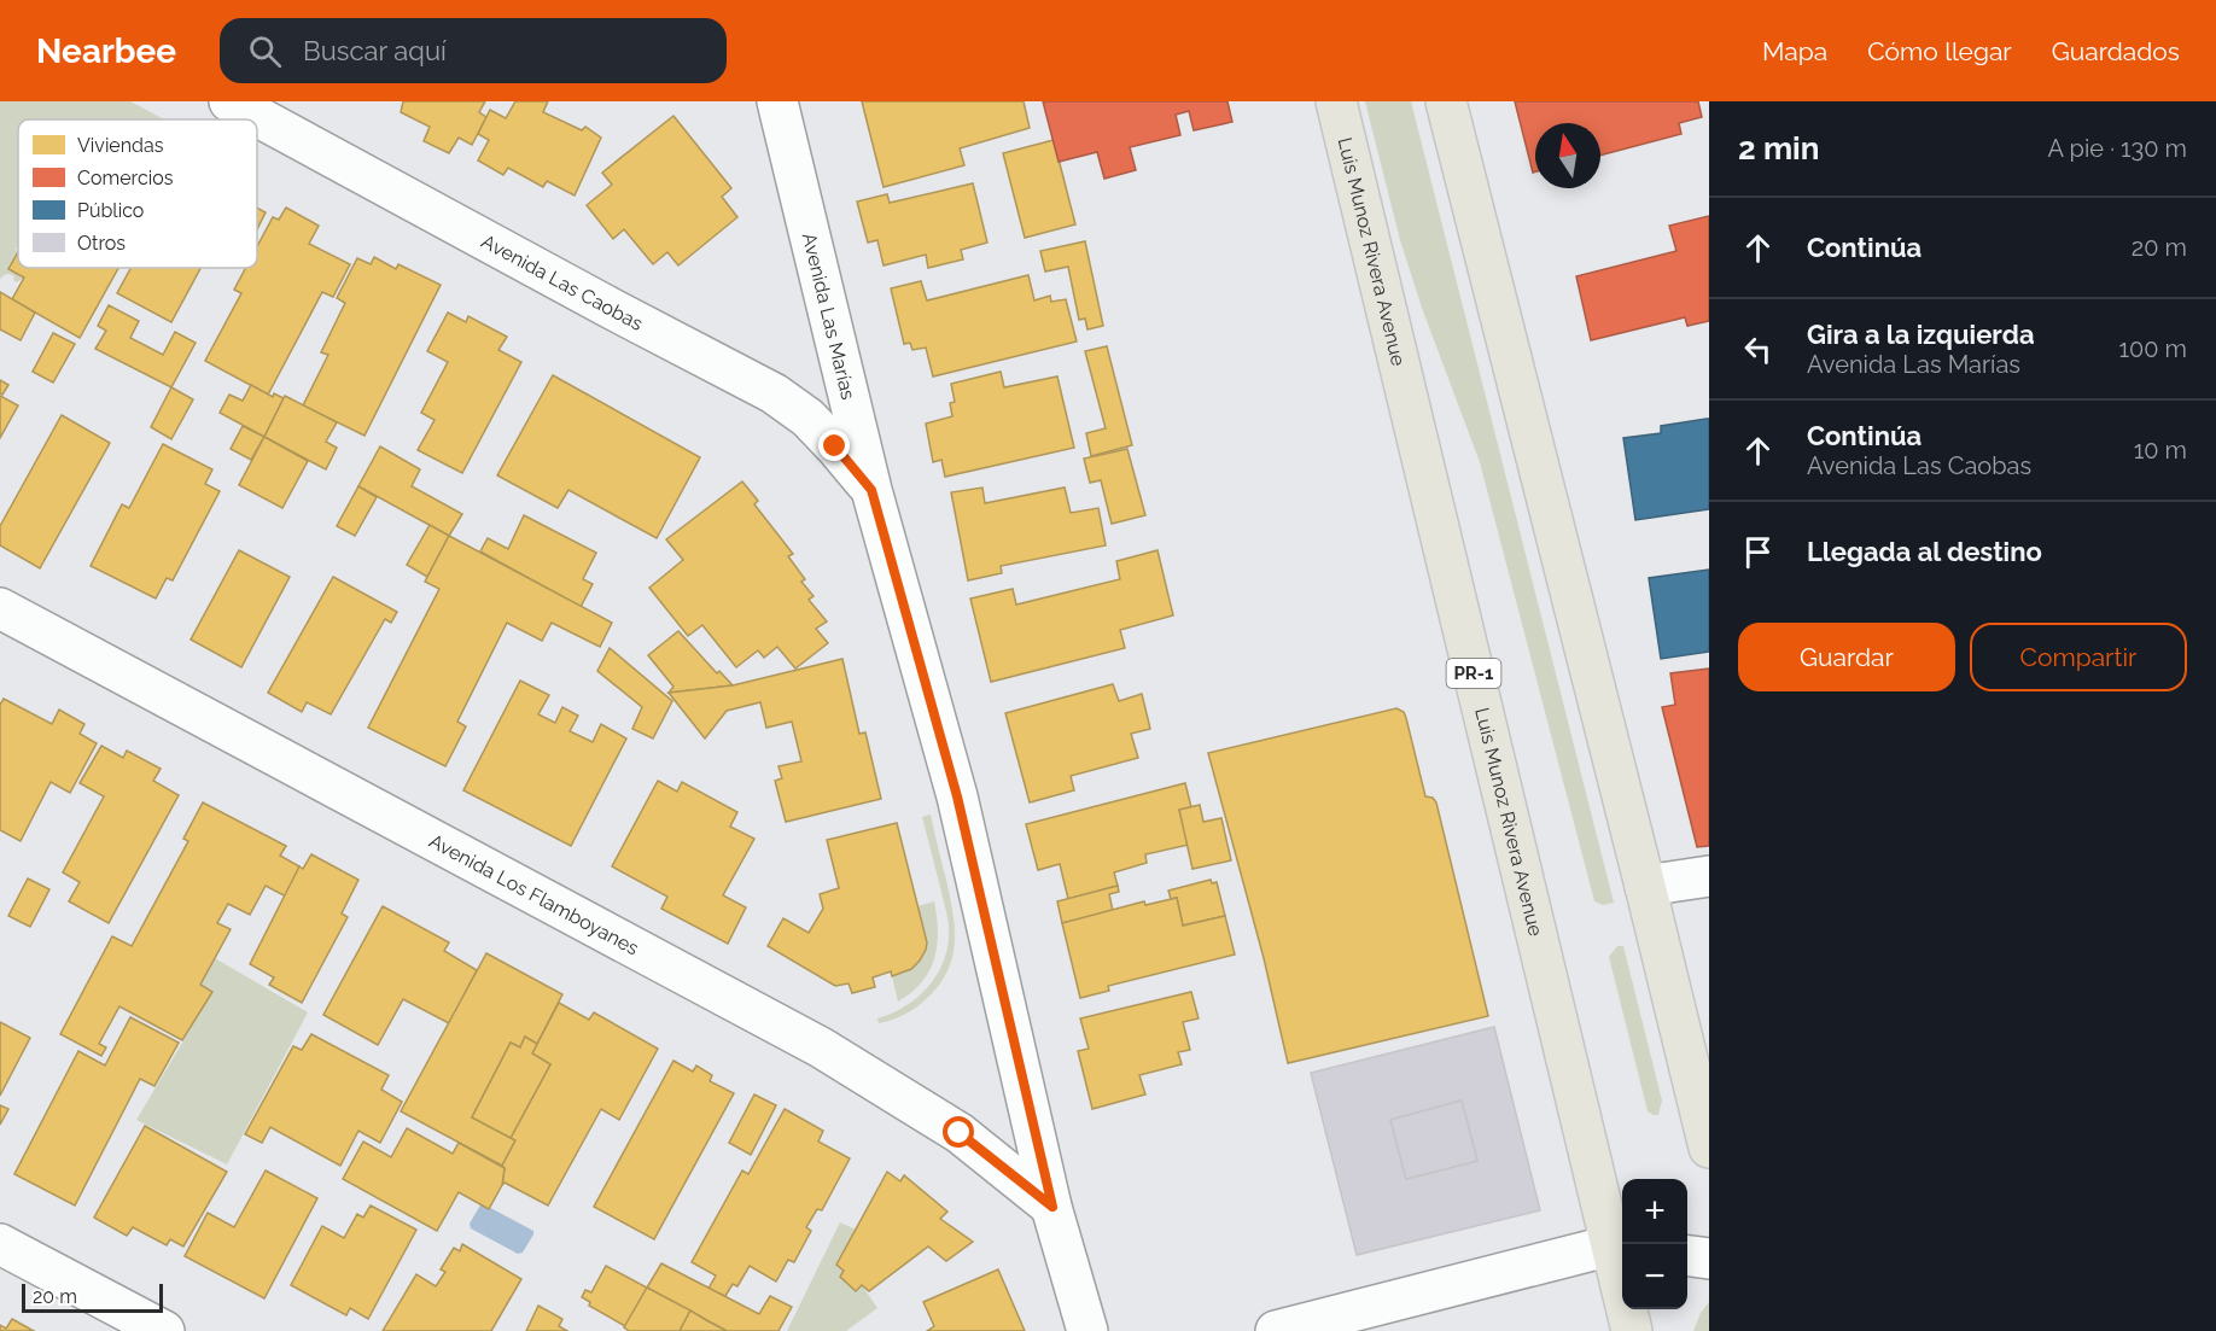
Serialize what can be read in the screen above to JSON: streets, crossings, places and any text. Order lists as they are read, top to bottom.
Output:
{
  "streets": {
    "main road": ["Luis Munoz Rivera Avenue", "PR-1"],
    "street": ["Avenida Las Caobas", "Avenida Las Marías", "Avenida Los Flamboyanes"]
  },
  "crossings": [
    ["Avenida Las Caobas", "Avenida Las Marías"],
    ["Avenida Las Marías", "Avenida Los Flamboyanes"]
  ],
  "legend": [
    "Viviendas",
    "Comercios",
    "Público",
    "Otros"
  ],
  "scale_bar": "20 m",
  "north": "top",
  "page": {
    "header": "Nearbee",
    "search": "Buscar aquí",
    "nav": ["Mapa", "Cómo llegar", "Guardados"],
    "heading": ["2 min", "A pie · 130 m"],
    "list": [
      ["Continúa", "20 m"],
      ["Gira a la izquierda", "Avenida Las Marías", "100 m"],
      ["Continúa", "Avenida Las Caobas", "10 m"],
      "Llegada al destino"
    ],
    "buttons": ["Guardar", "Compartir"],
    "map_buttons": ["+", "−"],
    "scale": "20 m"
  }
}
